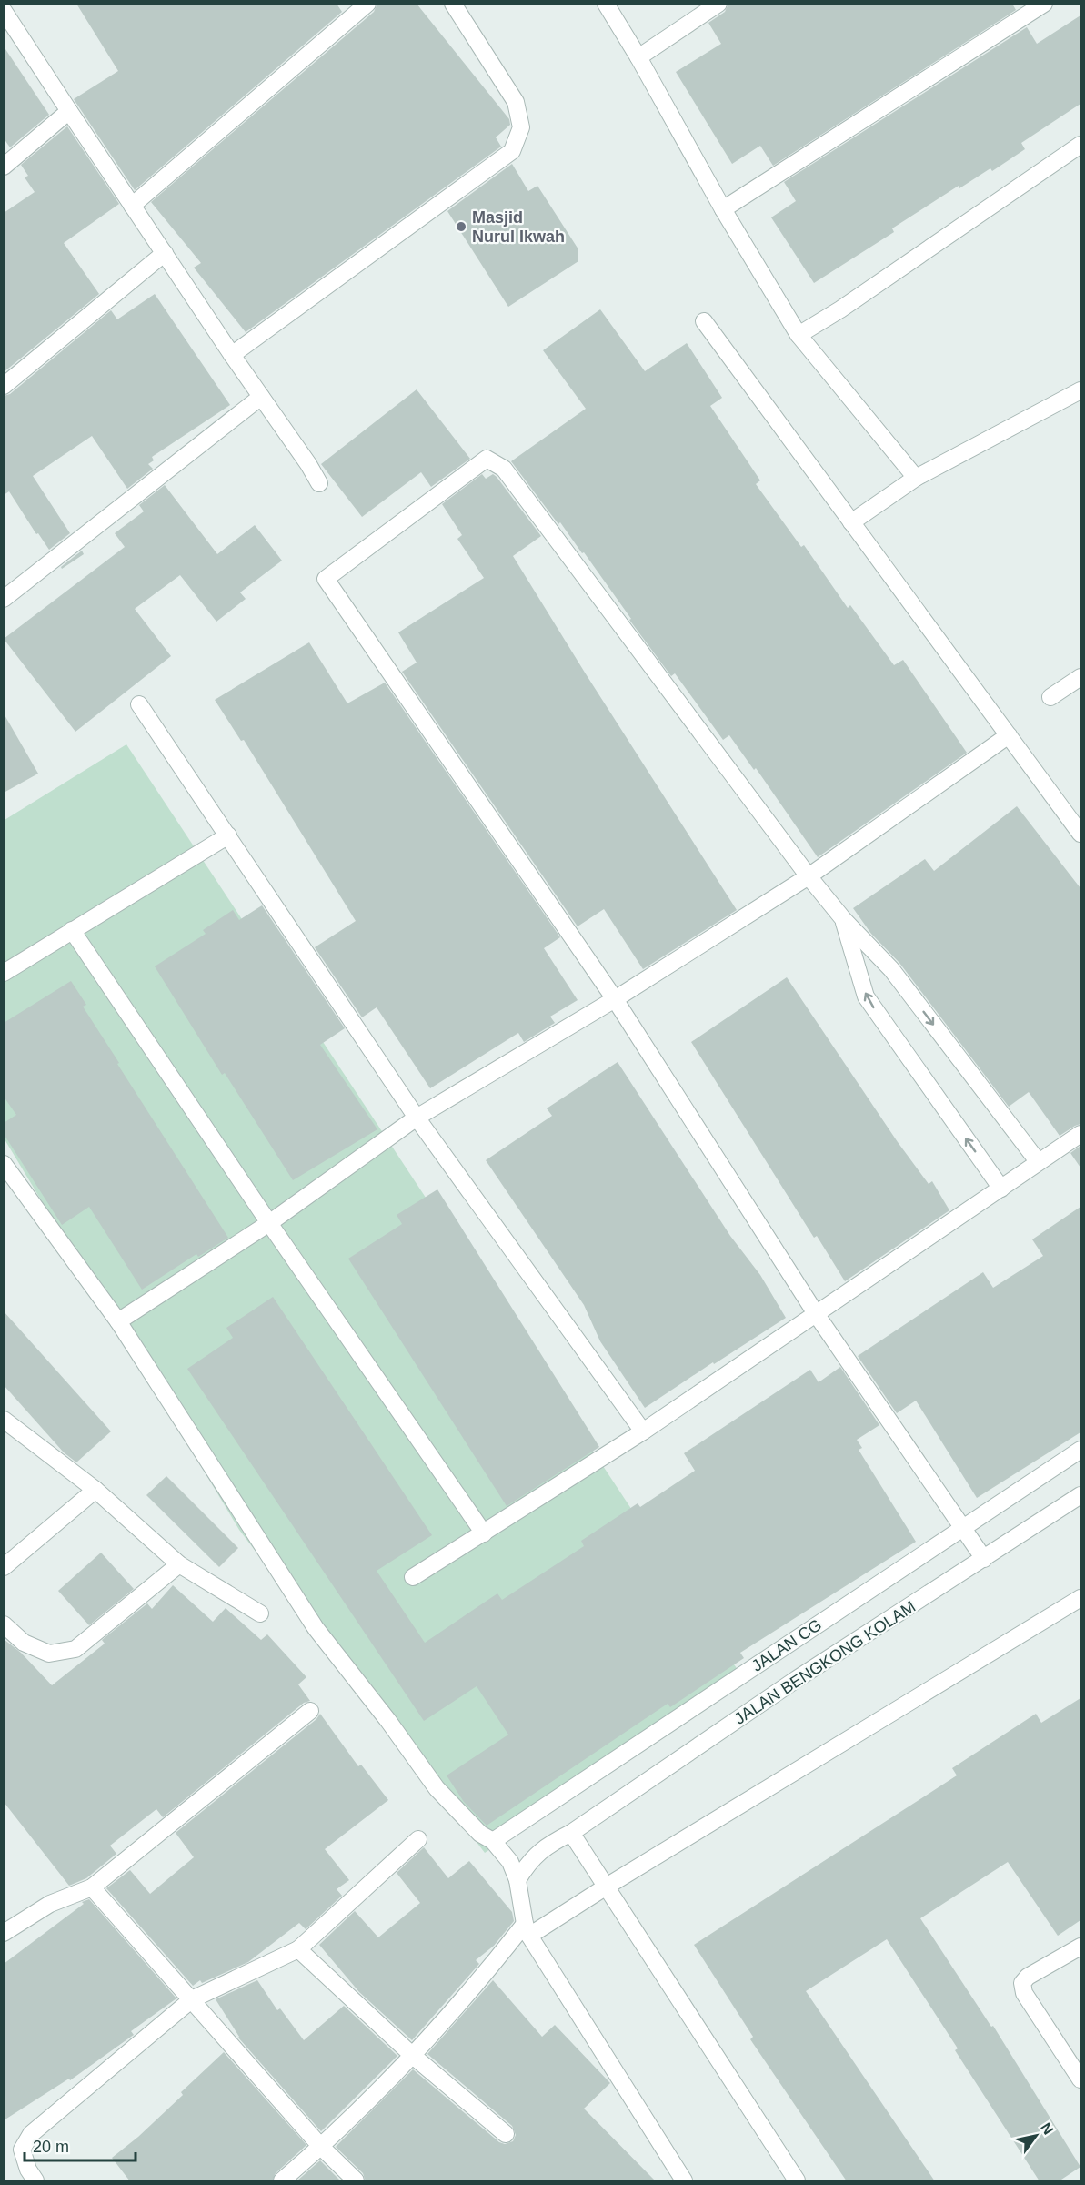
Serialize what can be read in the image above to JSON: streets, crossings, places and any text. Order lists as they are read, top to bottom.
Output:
{
  "streets": {
    "street": ["JALAN CG", "JALAN BENGKONG KOLAM"]
  },
  "places": ["Masjid Nurul Ikwah"],
  "scale_bar": "20 m",
  "north": "top right"
}
